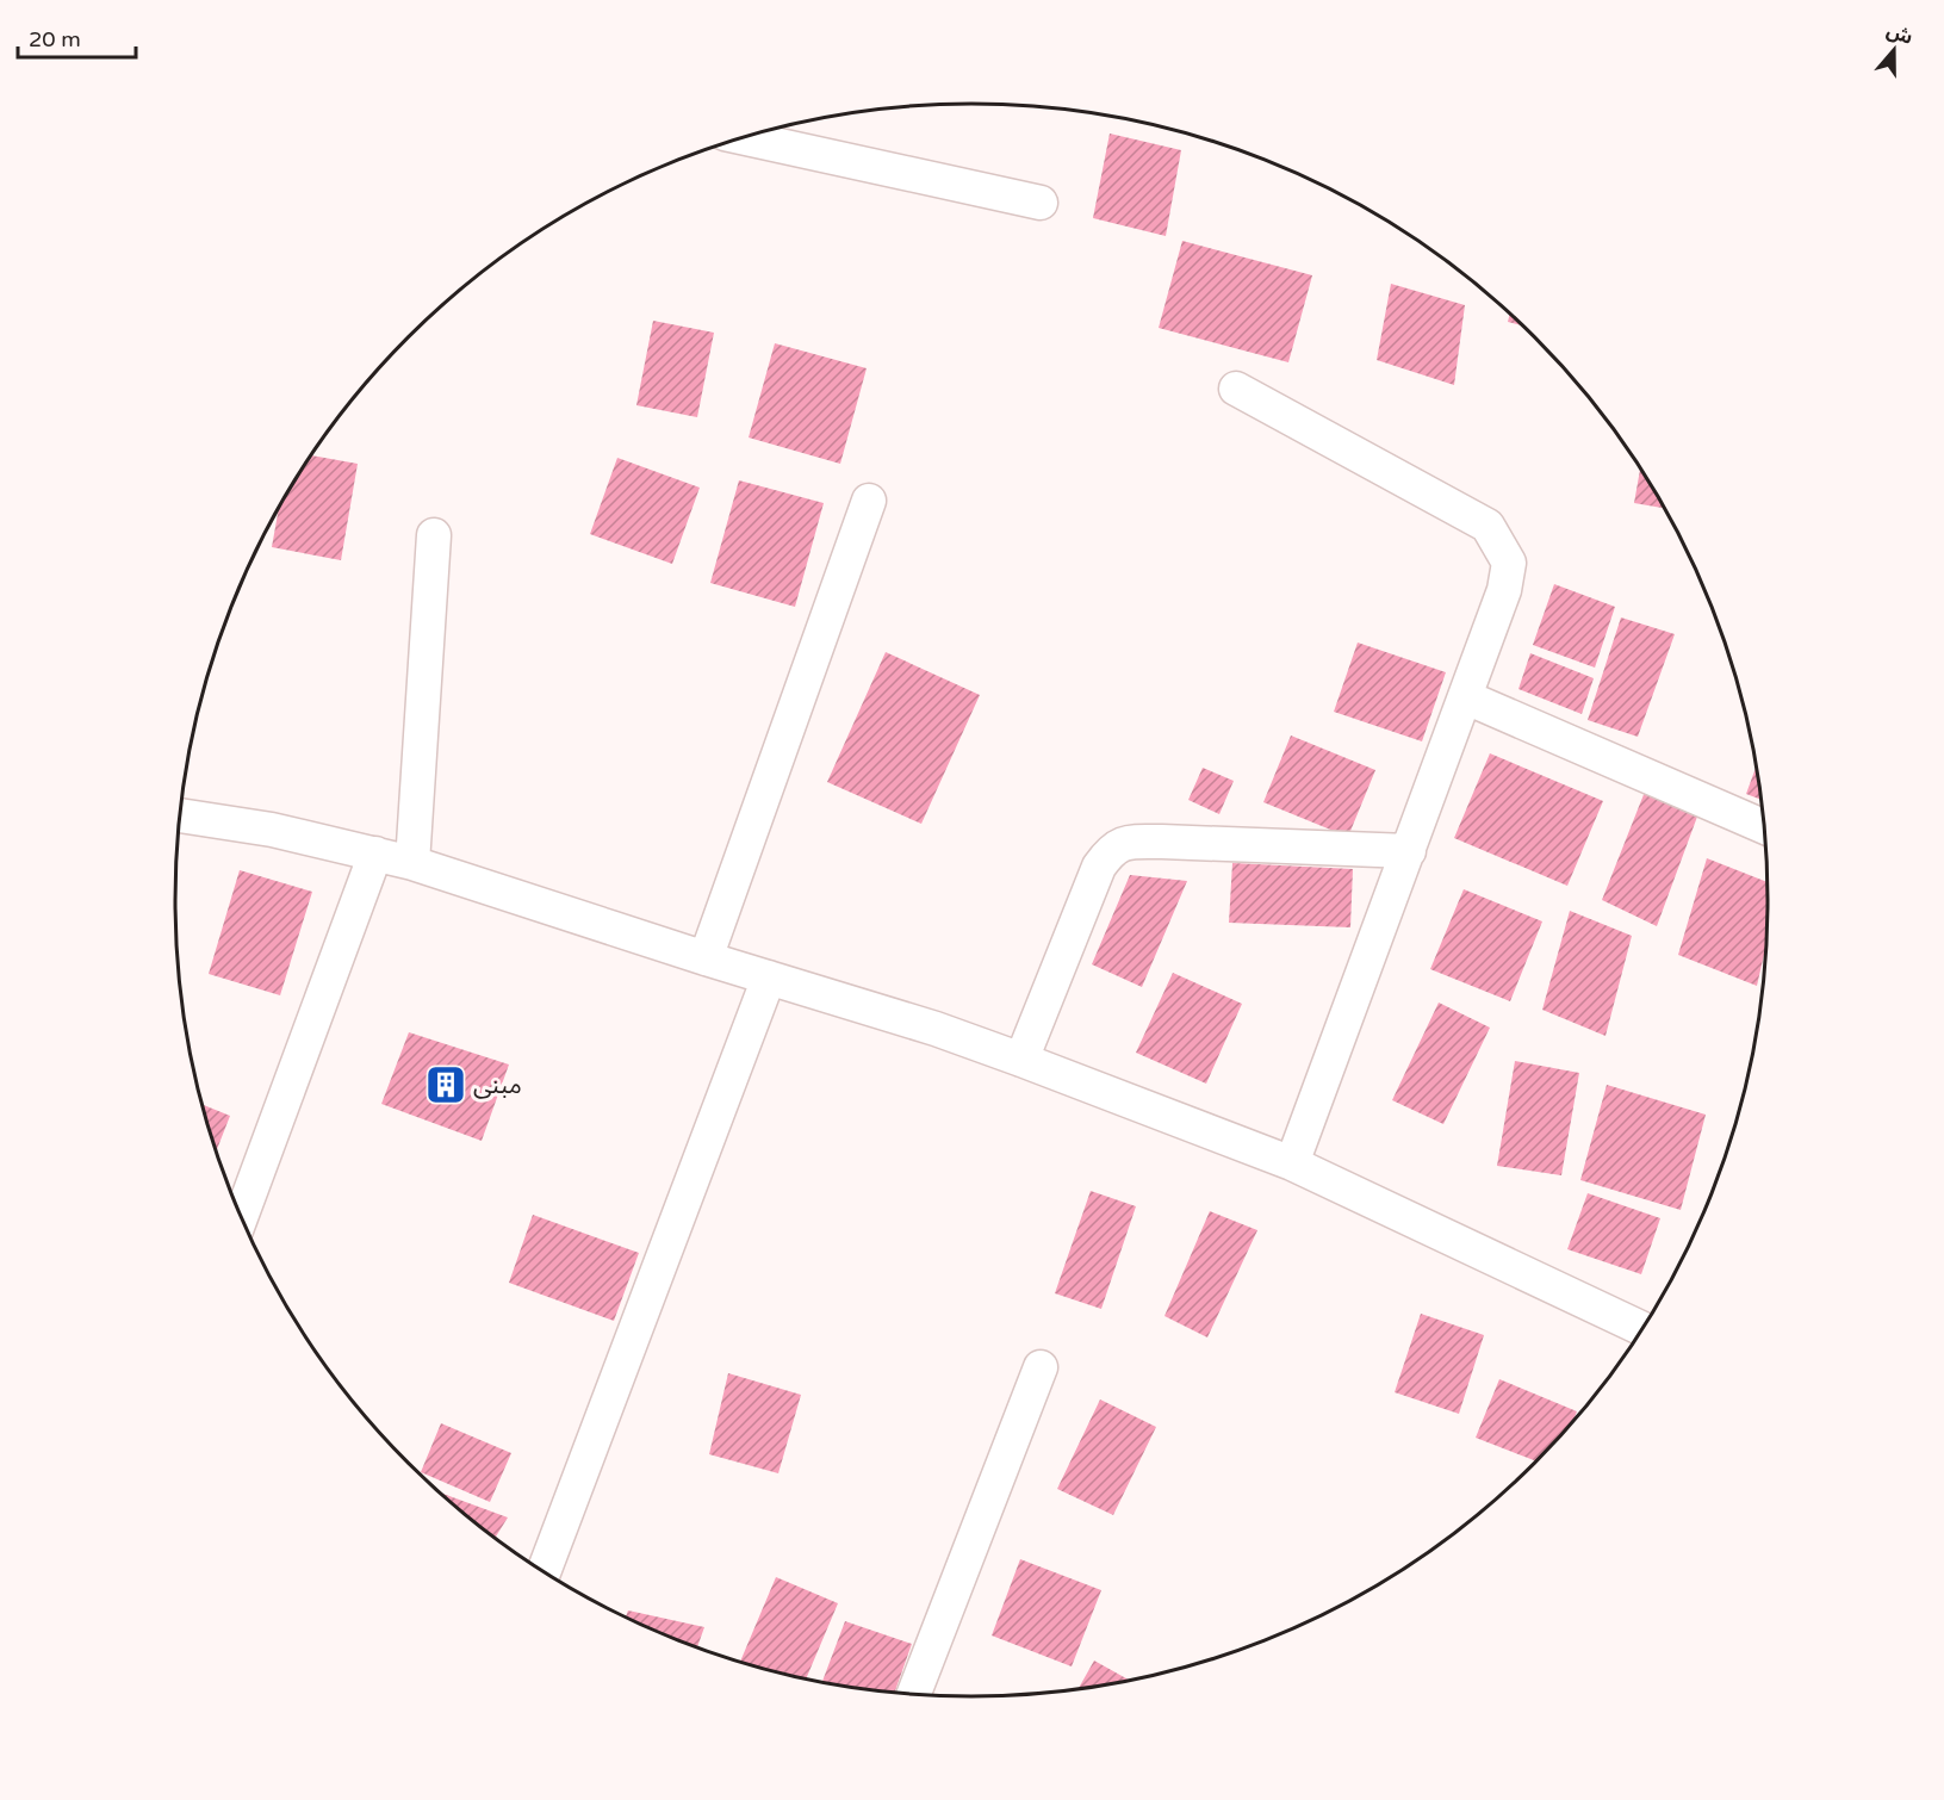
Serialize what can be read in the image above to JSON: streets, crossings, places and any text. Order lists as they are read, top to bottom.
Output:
{
  "places": {
    "building": ["مبنى"]
  },
  "scale_bar": "20 m",
  "north": "top"
}
